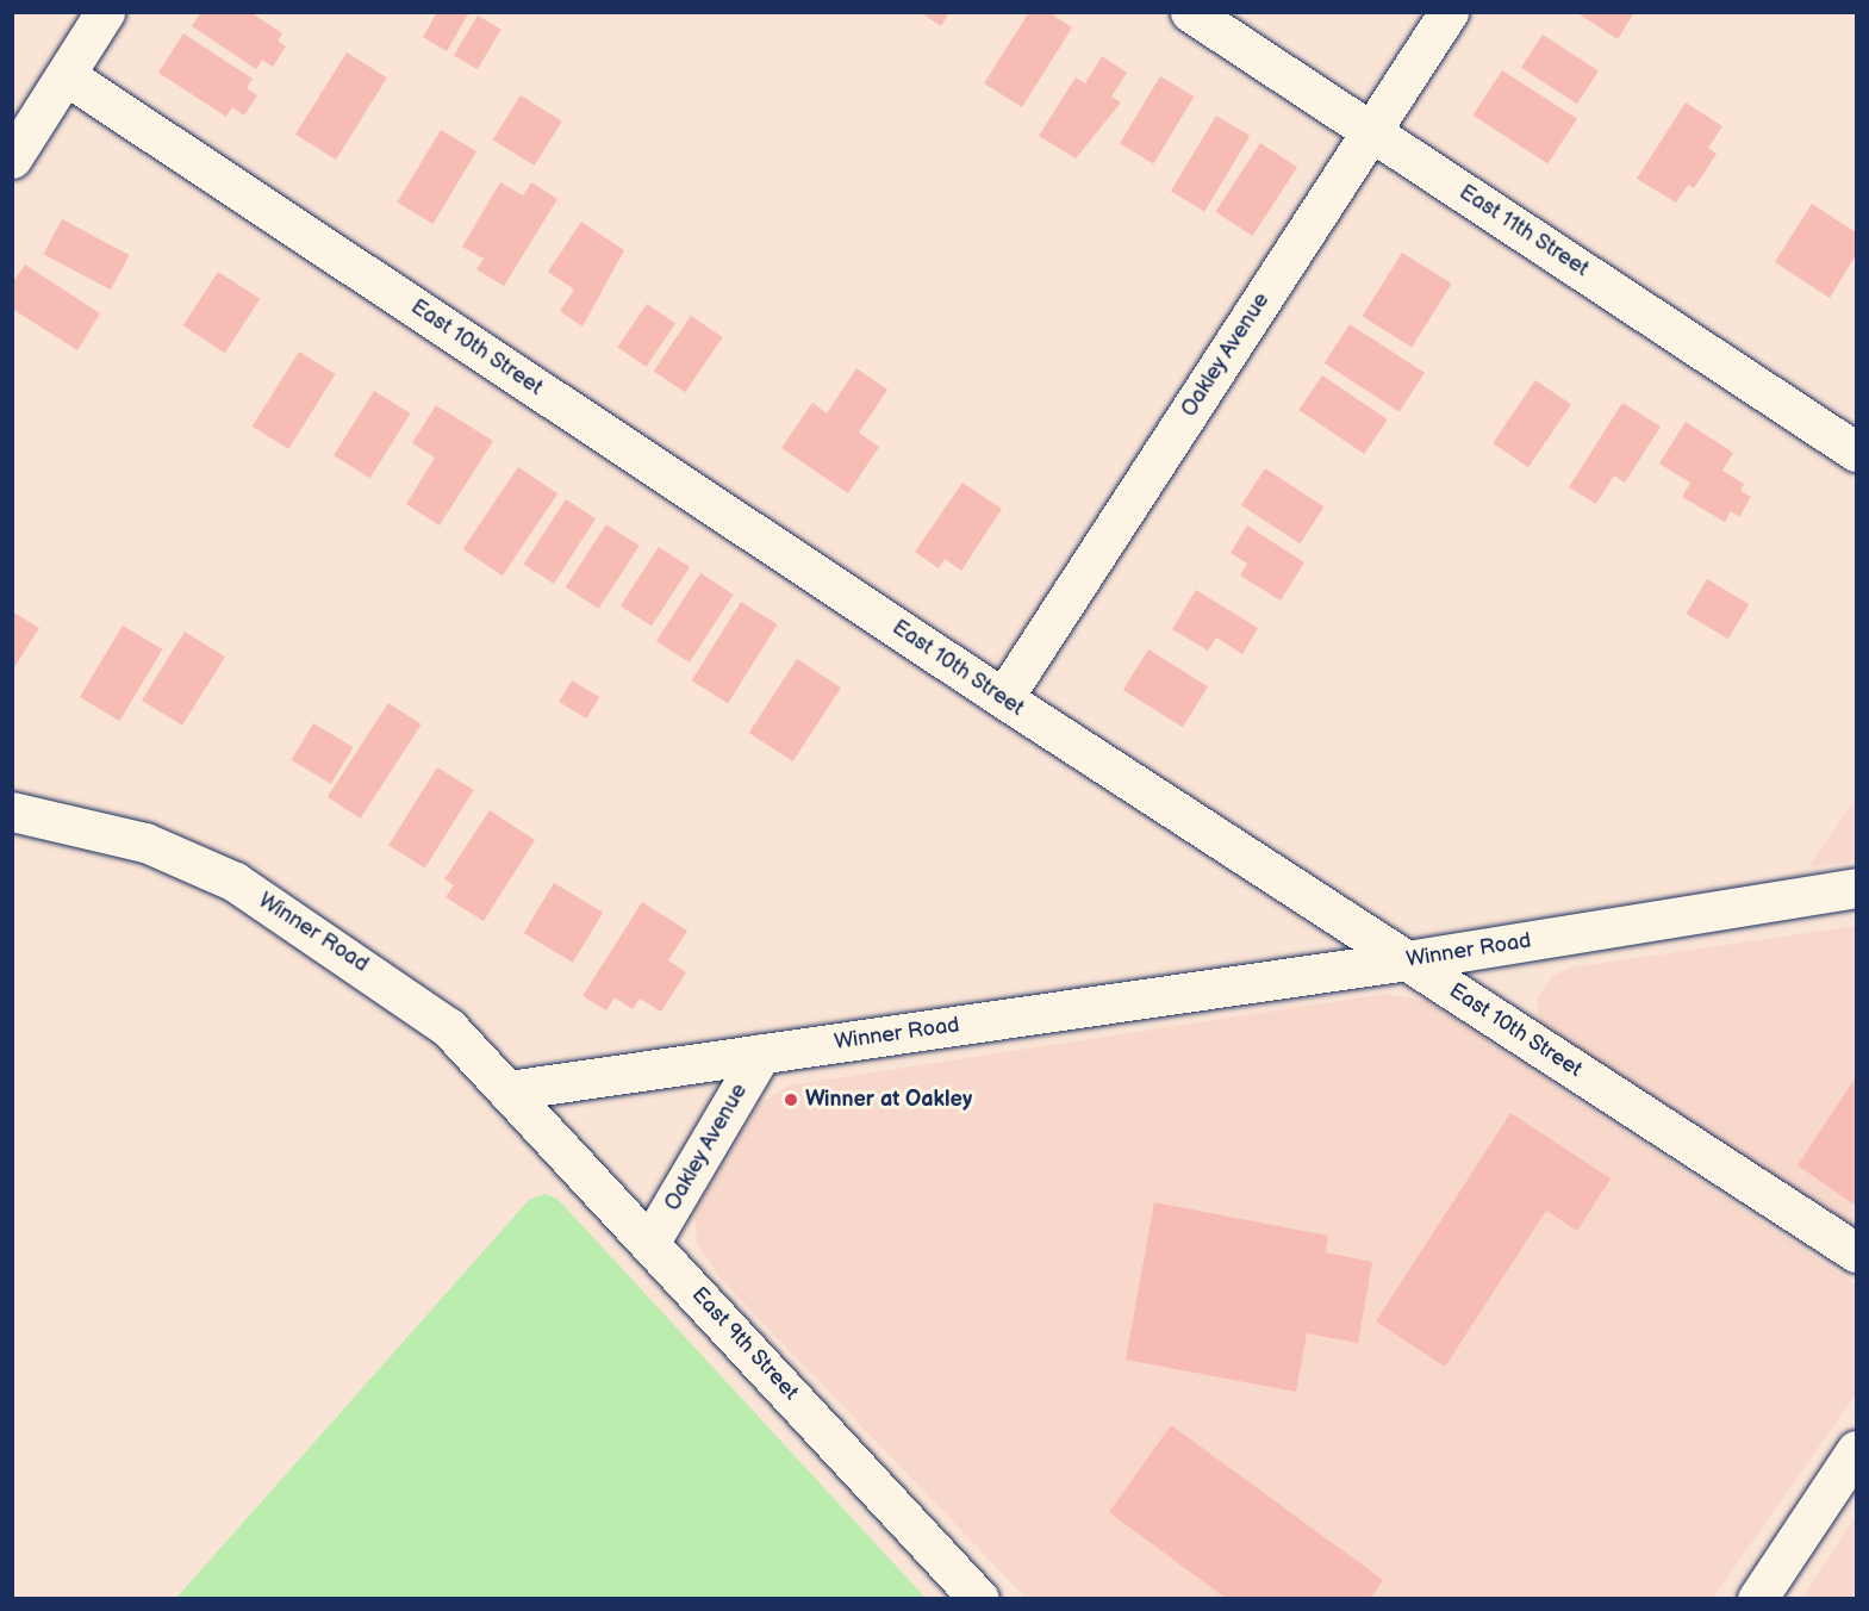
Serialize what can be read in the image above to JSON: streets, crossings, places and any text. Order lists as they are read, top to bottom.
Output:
{
  "streets": {
    "street": [
      "East 11th Street",
      "East 10th Street",
      "Oakley Avenue",
      "Winner Road",
      "East 9th Street"
    ]
  },
  "crossings": [
    ["East 11th Street", "Oakley Avenue"],
    ["East 10th Street", "Oakley Avenue"],
    ["East 10th Street", "Winner Road"],
    ["Oakley Avenue", "Winner Road"],
    ["Oakley Avenue", "East 9th Street"],
    ["Winner Road", "East 9th Street"]
  ],
  "places": ["Winner at Oakley"]
}
